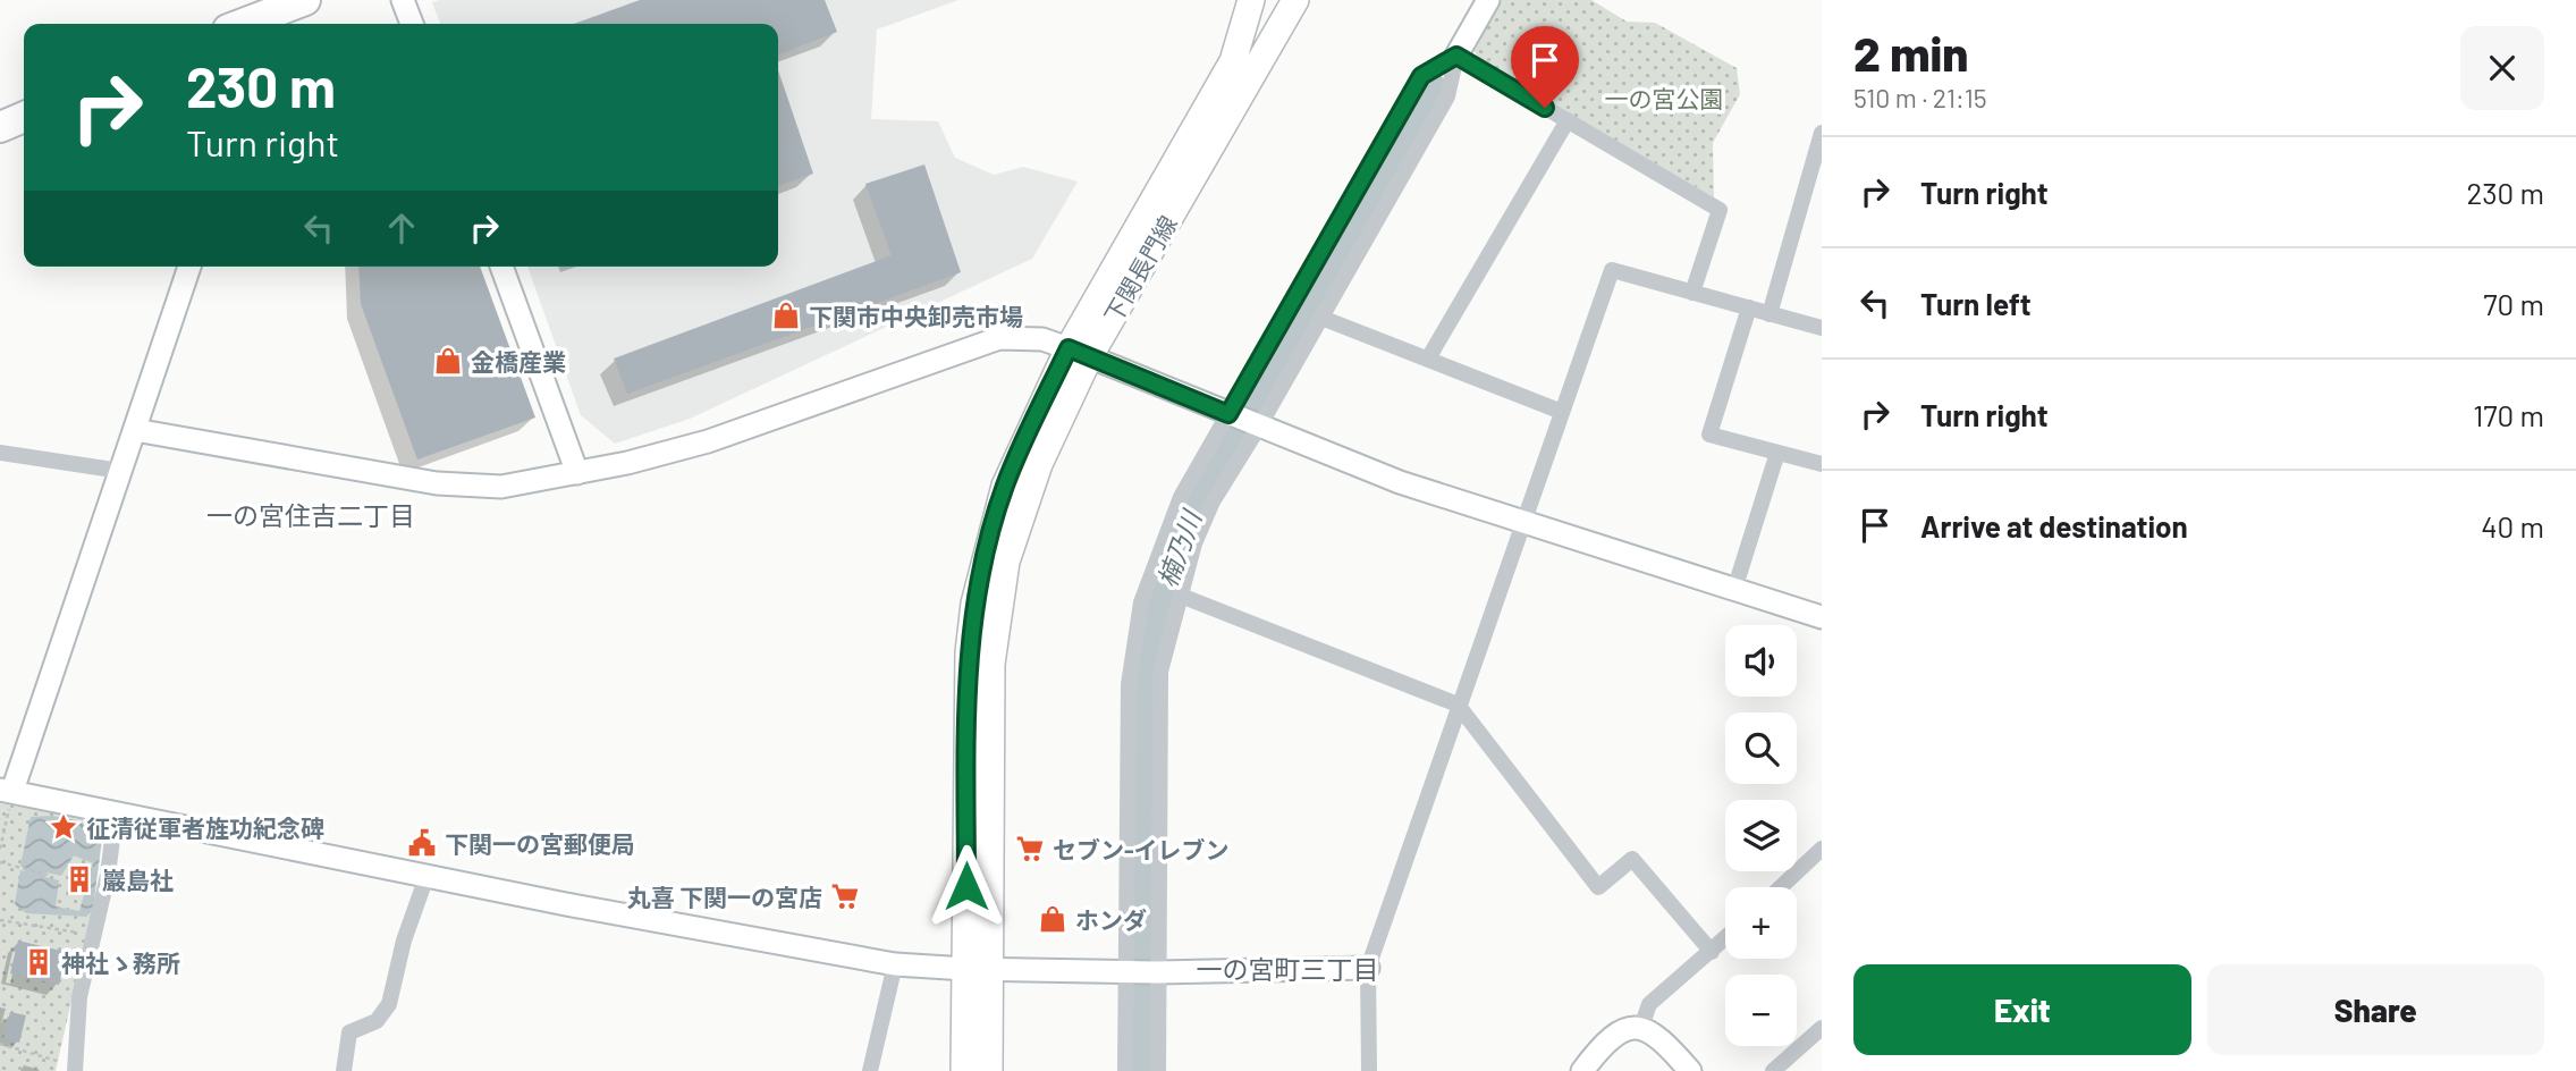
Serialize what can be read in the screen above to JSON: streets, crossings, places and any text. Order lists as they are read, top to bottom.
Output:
{
  "streets": {
    "main road": ["下関長門線"]
  },
  "districts": ["一の宮住吉二丁目", "一の宮町三丁目"],
  "water": ["楠乃川"],
  "parks": ["一の宮公園"],
  "places": {
    "shop": ["下関市中央卸売市場", "金橋産業", "ホンダ"],
    "place": ["征清従軍者旌功紀念碑"],
    "public building": ["下関一の宮郵便局"],
    "supermarket": ["セブン-イレブン", "丸喜 下関一の宮店"],
    "building": ["巖島社", "神社ゝ務所"]
  },
  "page": {
    "heading": ["2 min", "510 m · 21:15"],
    "turn": ["230 m", "Turn right"],
    "list": [
      {
        "name": "Turn right",
        "value": "230 m"
      },
      {
        "name": "Turn left",
        "value": "70 m"
      },
      {
        "name": "Turn right",
        "value": "170 m"
      },
      {
        "name": "Arrive at destination",
        "value": "40 m"
      }
    ],
    "map_buttons": ["+", "−"],
    "buttons": ["Exit", "Share"]
  }
}
